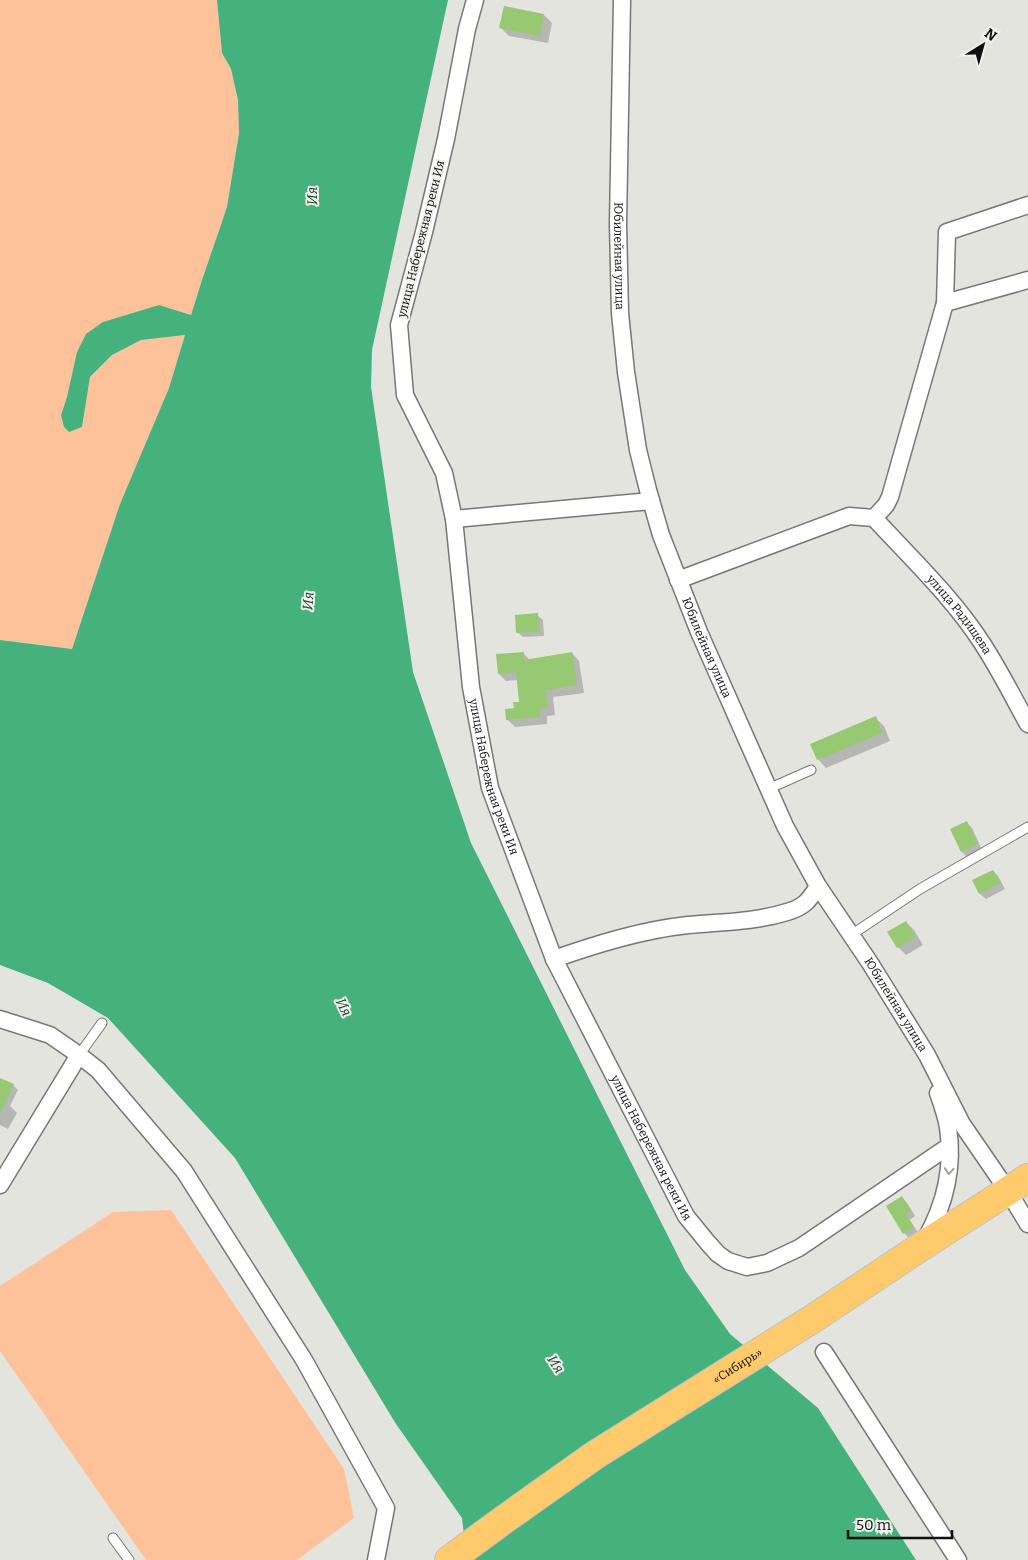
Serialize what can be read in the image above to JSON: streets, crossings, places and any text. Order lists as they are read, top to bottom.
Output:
{
  "streets": {
    "highway": ["«Сибирь»"],
    "street": ["улица Набережная реки Ия", "Юбилейная улица", "улица Радищева"]
  },
  "crossings": [
    ["Юбилейная улица", "«Сибирь»"]
  ],
  "water": ["Ия"],
  "scale_bar": "50 m",
  "north": "top right"
}
